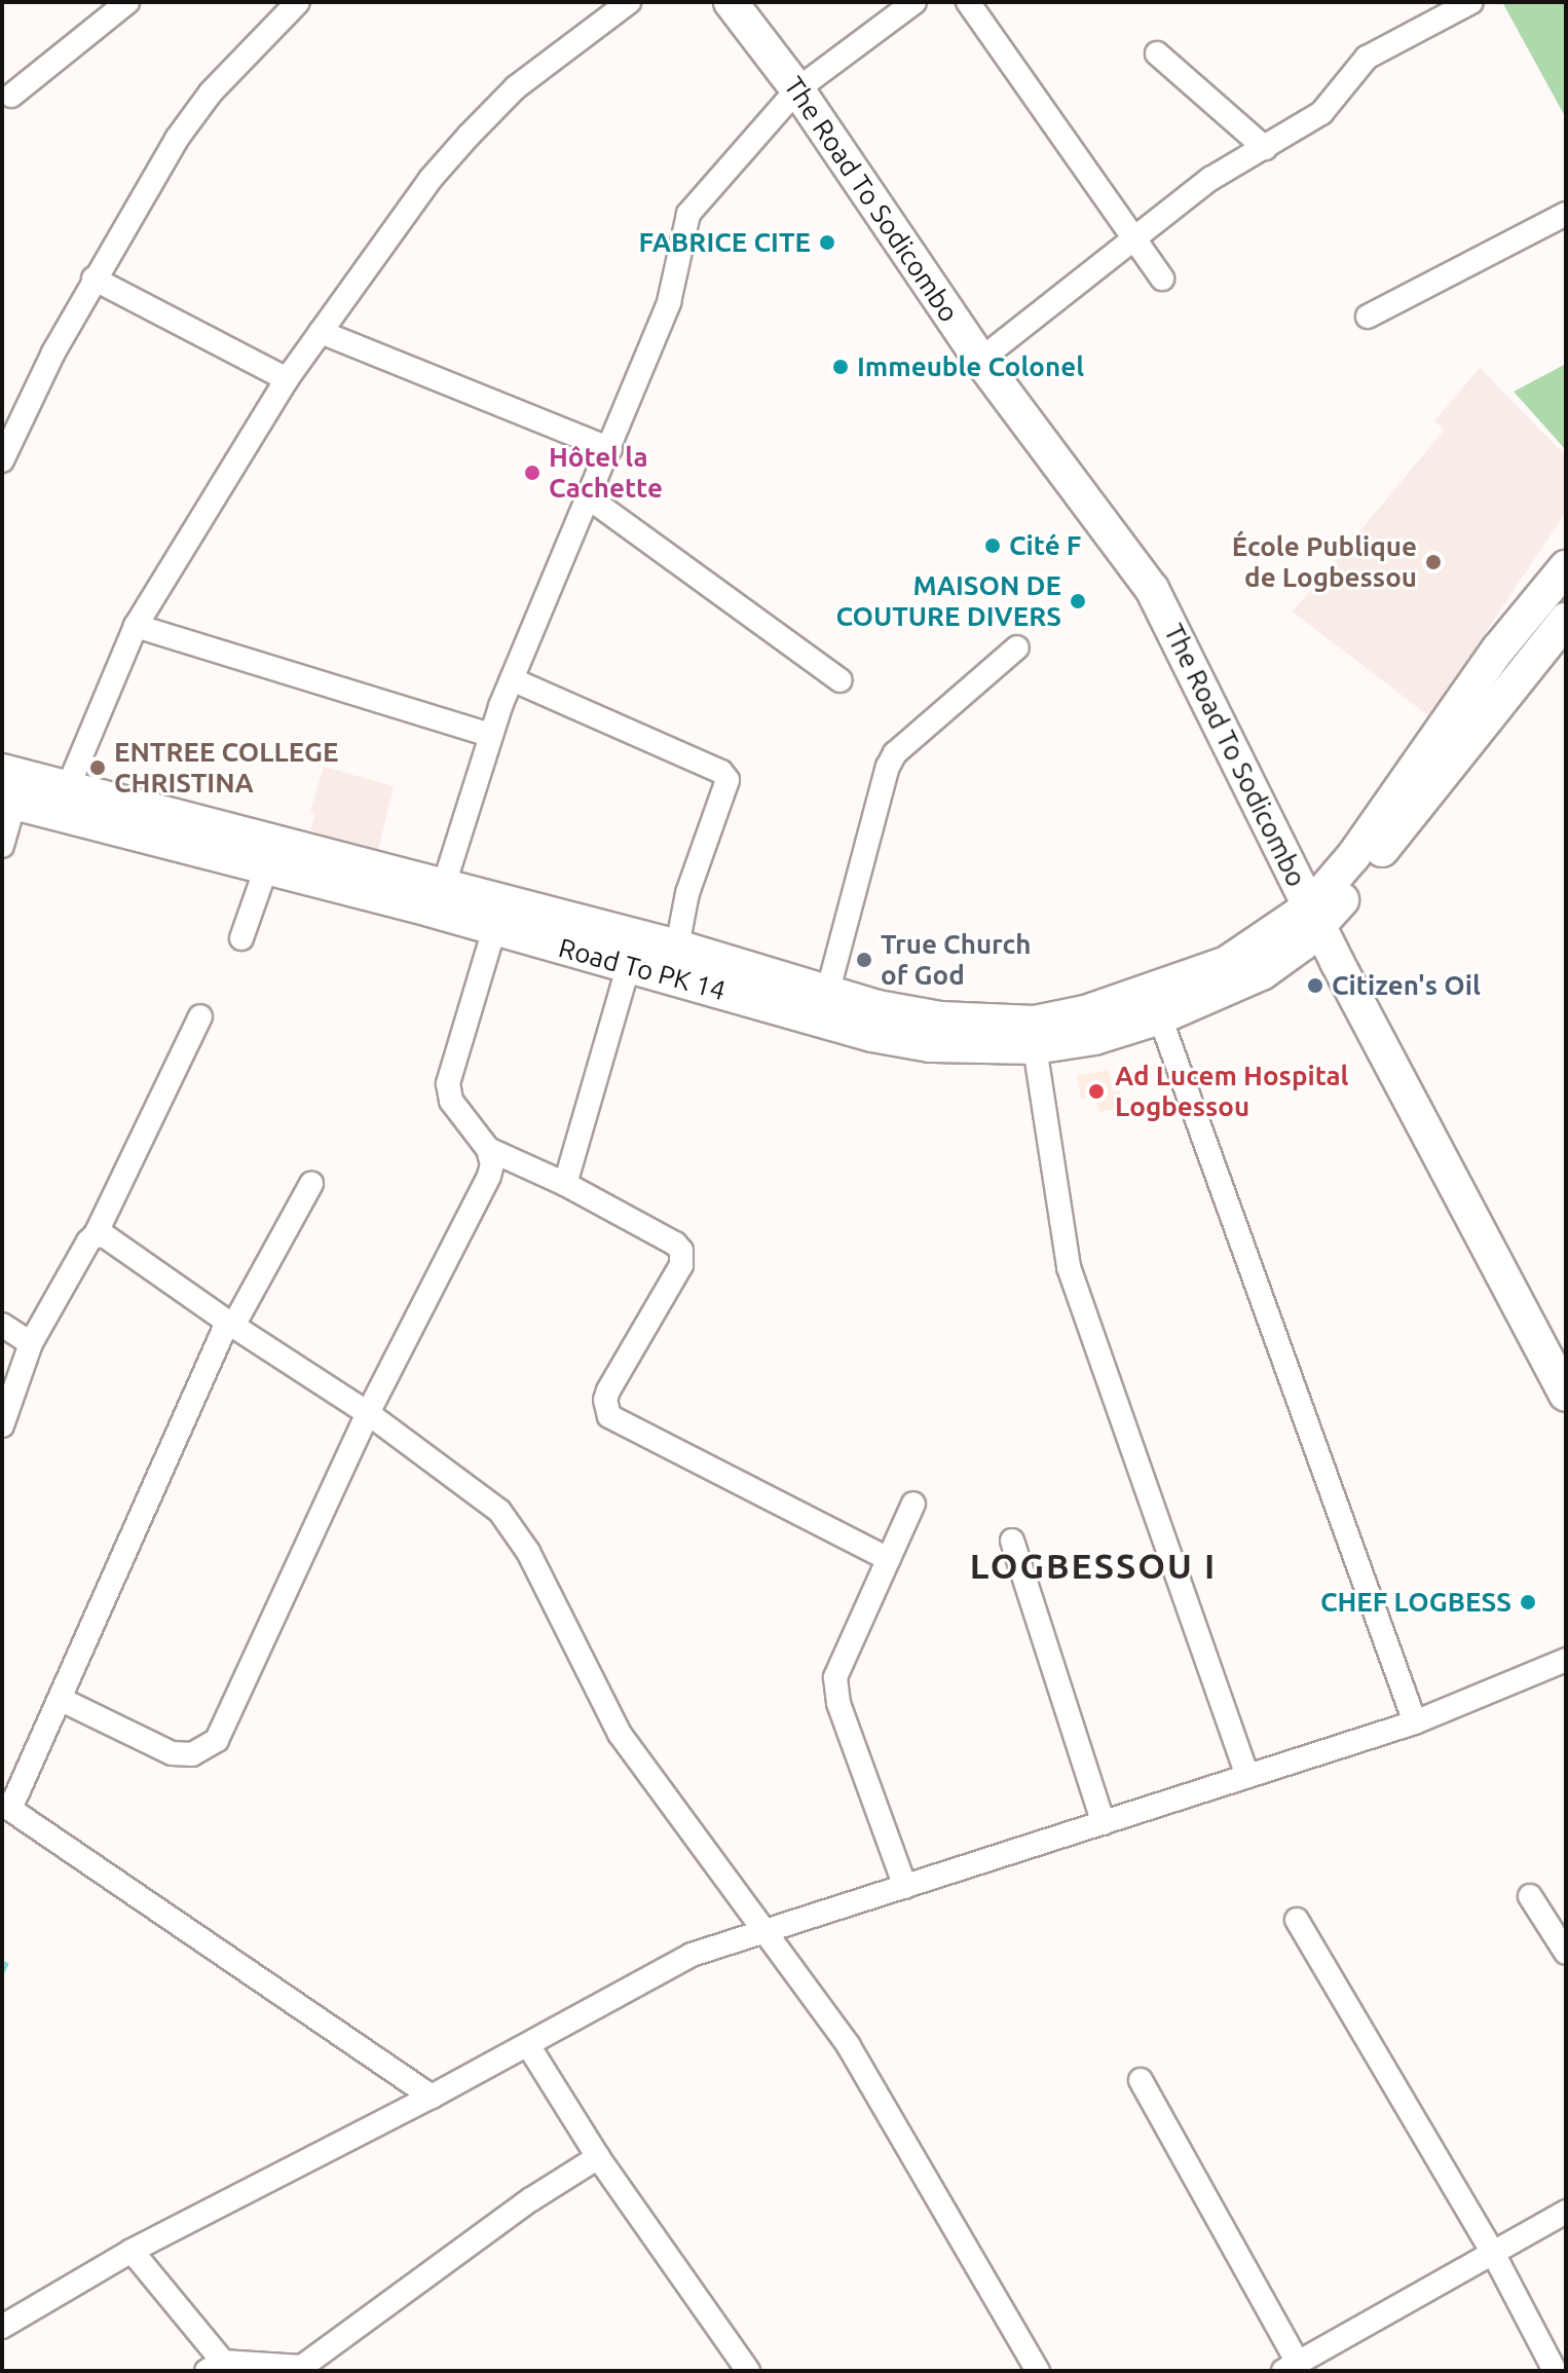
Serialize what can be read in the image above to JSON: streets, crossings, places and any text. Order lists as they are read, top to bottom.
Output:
{
  "streets": {
    "main road": ["The Road To Sodicombo", "Road To PK 14"]
  },
  "districts": ["LOGBESSOU I"],
  "places": [
    "FABRICE CITE",
    "Immeuble Colonel",
    "Hôtel la Cachette",
    "Cité F",
    "École Publique de Logbessou",
    "MAISON DE COUTURE DIVERS",
    "ENTREE COLLEGE CHRISTINA",
    "True Church of God",
    "Citizen's Oil",
    "Ad Lucem Hospital Logbessou",
    "CHEF LOGBESS"
  ]
}
